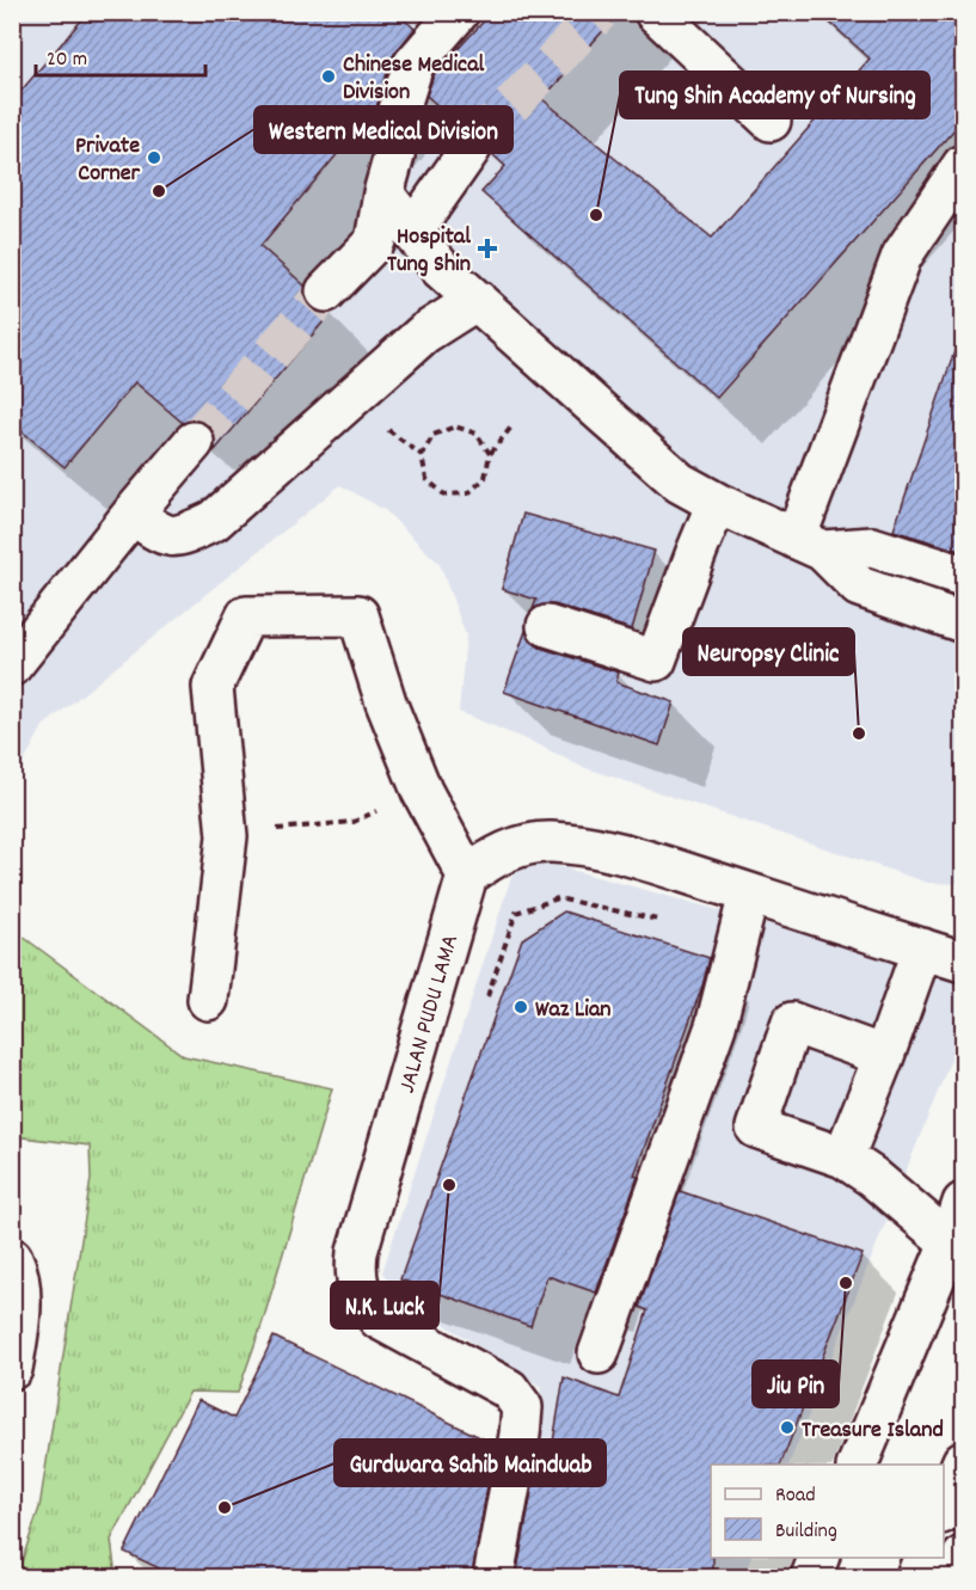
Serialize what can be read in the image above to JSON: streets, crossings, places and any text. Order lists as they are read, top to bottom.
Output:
{
  "streets": {
    "street": ["JALAN PUDU LAMA"]
  },
  "places": {
    "other": [
      "Chinese Medical Division",
      "Private Corner",
      "Western Medical Division",
      "Tung Shin Academy of Nursing",
      "Neuropsy Clinic",
      "Waz Lian",
      "N.K. Luck",
      "Jiu Pin",
      "Treasure Island",
      "Gurdwara Sahib Mainduab"
    ],
    "health": ["Hospital Tung Shin"]
  },
  "legend": ["Road", "Building"],
  "scale_bar": "20 m"
}
